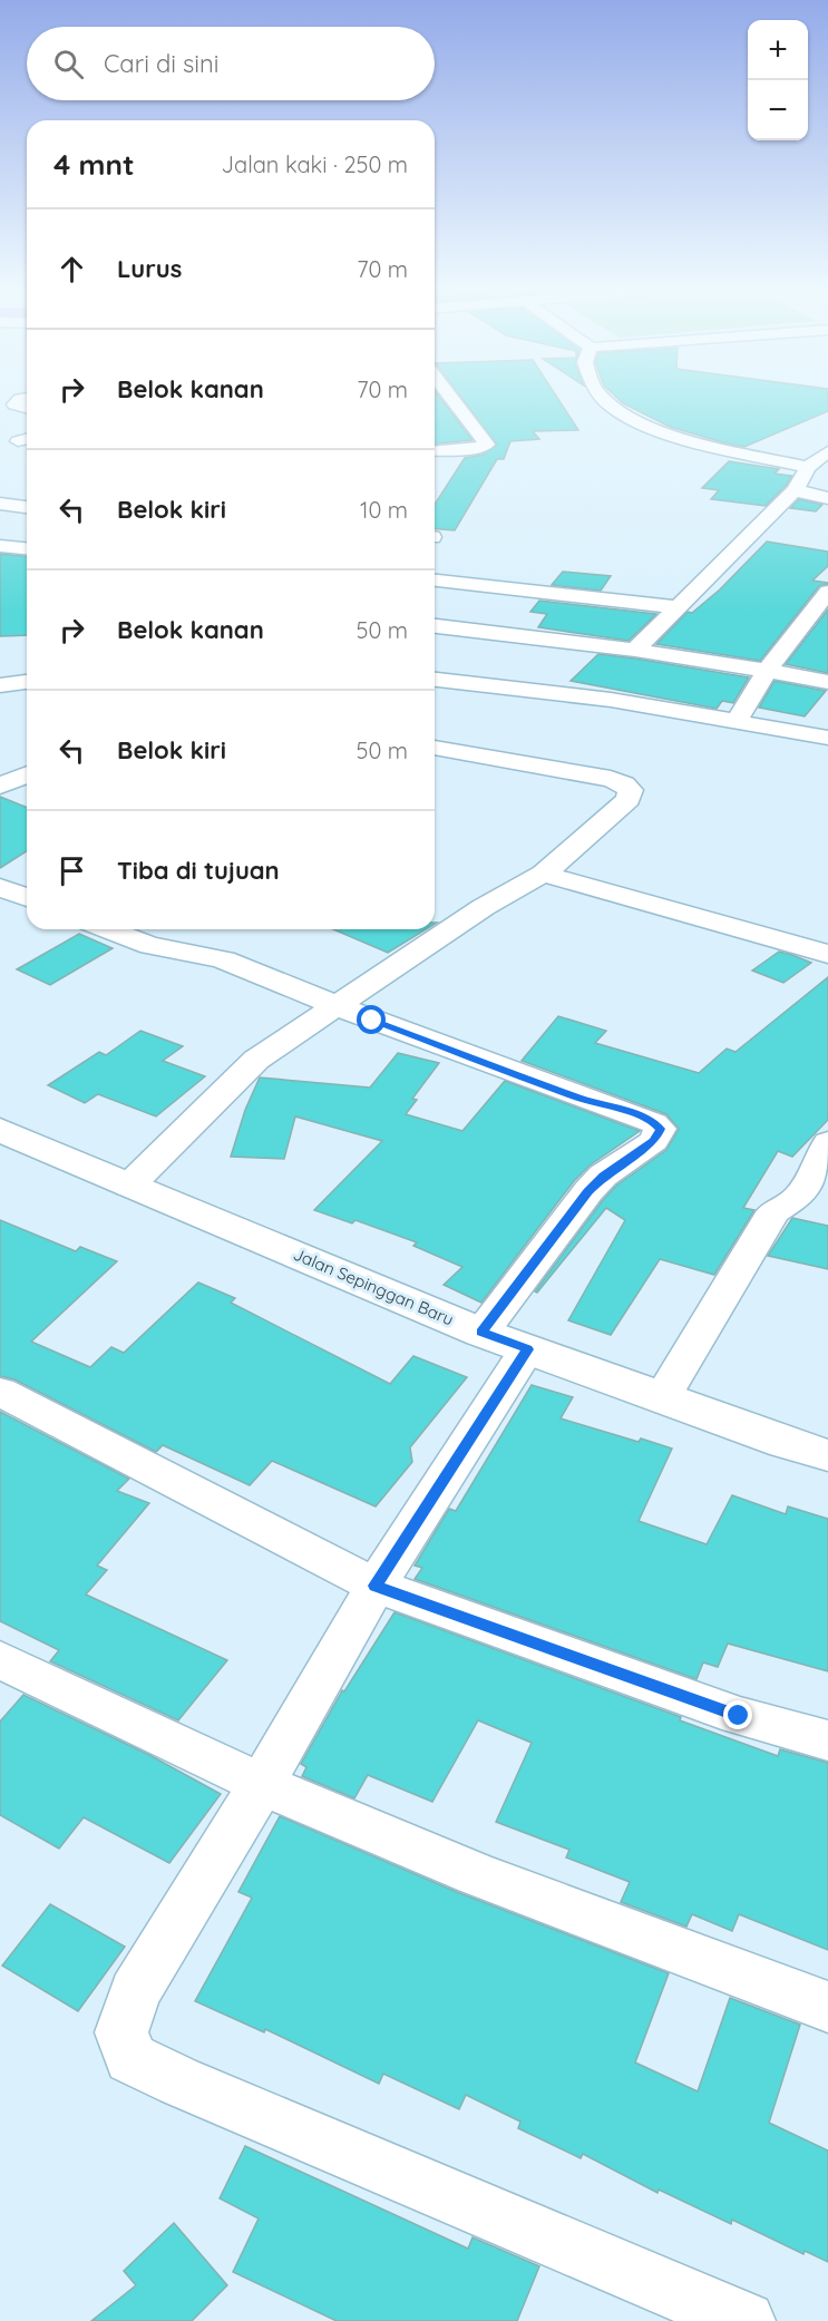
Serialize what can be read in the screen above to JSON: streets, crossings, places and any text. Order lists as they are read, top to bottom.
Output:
{
  "streets": {
    "street": ["Jalan Sepinggan Baru"]
  },
  "page": {
    "map_buttons": ["+", "−"],
    "search": "Cari di sini",
    "heading": ["4 mnt", "Jalan kaki · 250 m"],
    "list": [
      ["Lurus", "70 m"],
      ["Belok kanan", "70 m"],
      ["Belok kiri", "10 m"],
      ["Belok kanan", "50 m"],
      ["Belok kiri", "50 m"],
      "Tiba di tujuan"
    ]
  }
}
